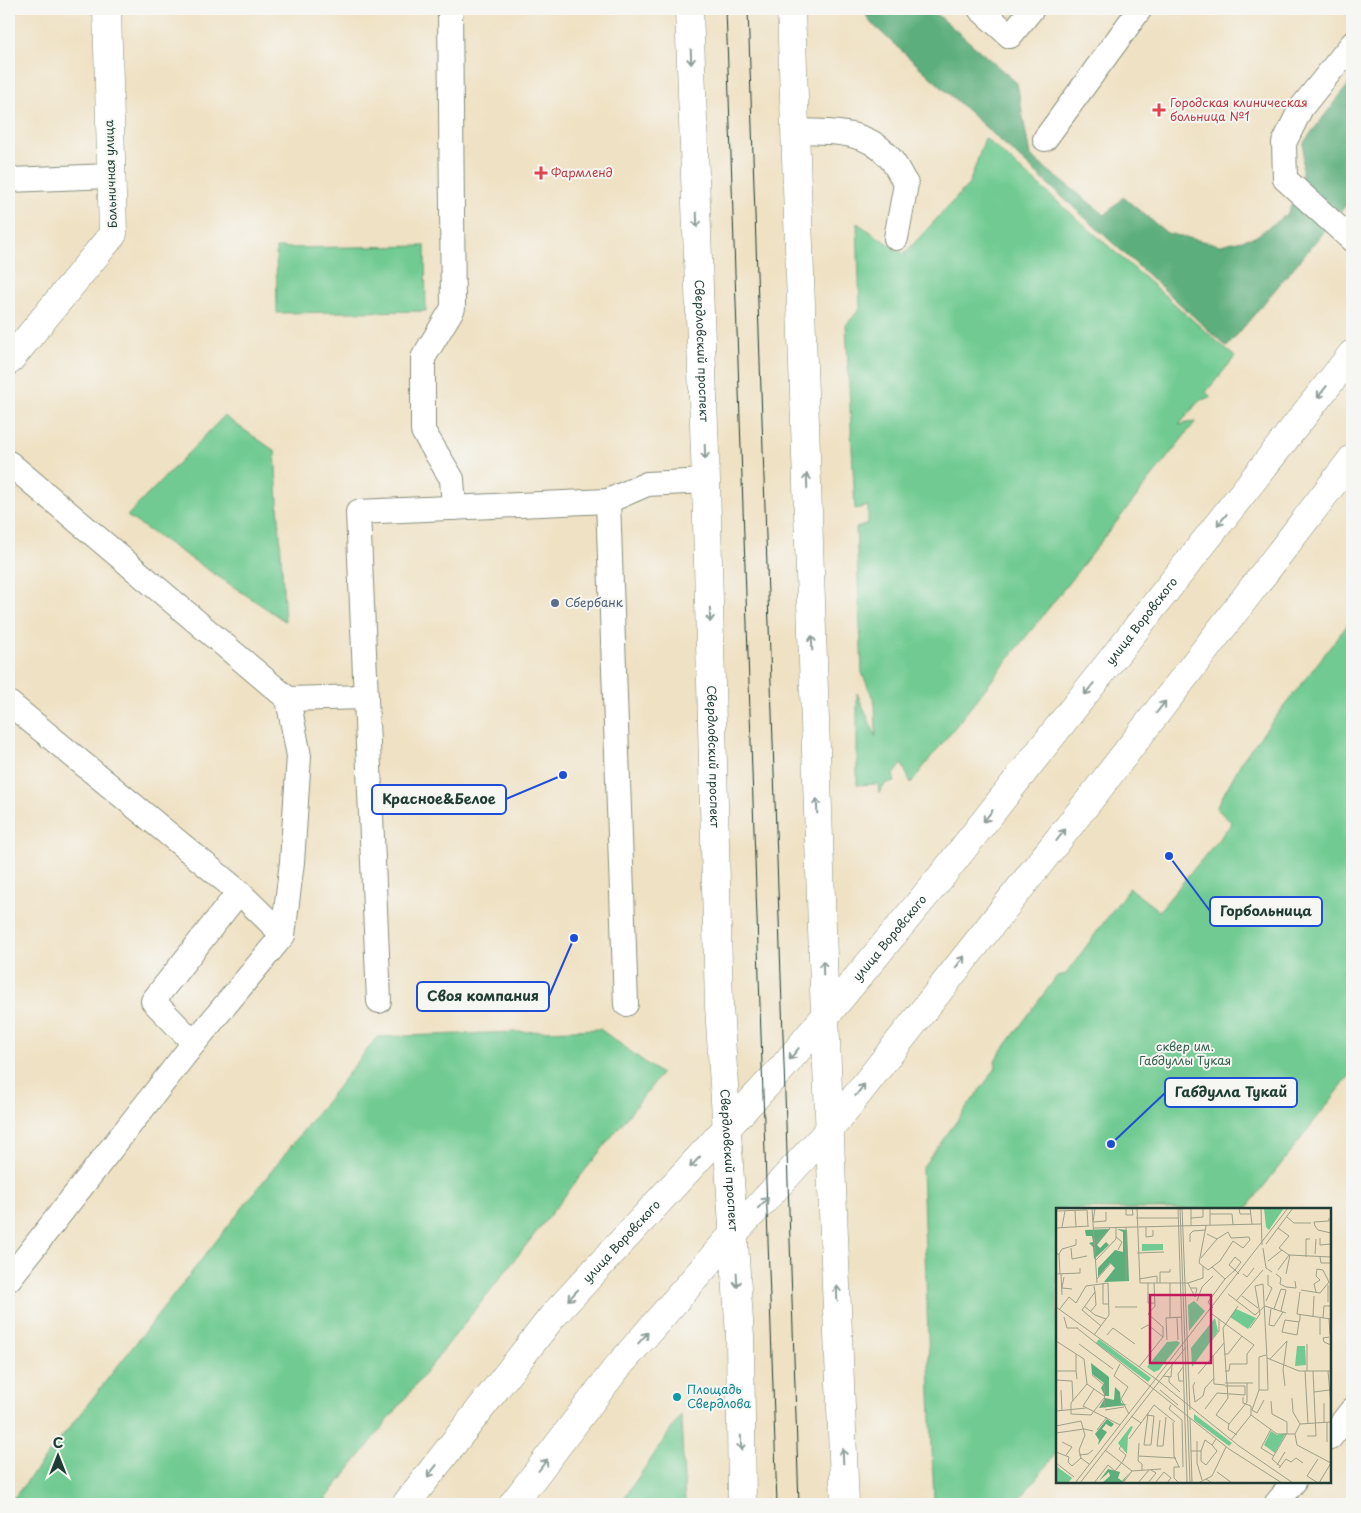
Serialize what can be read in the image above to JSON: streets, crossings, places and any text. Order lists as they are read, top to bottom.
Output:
{
  "streets": {
    "main road": ["Больничная улица", "Свердловский проспект", "улица Воровского"]
  },
  "crossings": [
    ["Свердловский проспект", "улица Воровского"]
  ],
  "parks": ["сквер им. Габдуллы Тукая"],
  "places": {
    "health": ["Городская клиническая больница №1", "Фармленд"],
    "other": [
      "Сбербанк",
      "Красное&Белое",
      "Горбольница",
      "Своя компания",
      "Габдулла Тукай",
      "Площадь Свердлова"
    ]
  },
  "north": "top"
}
